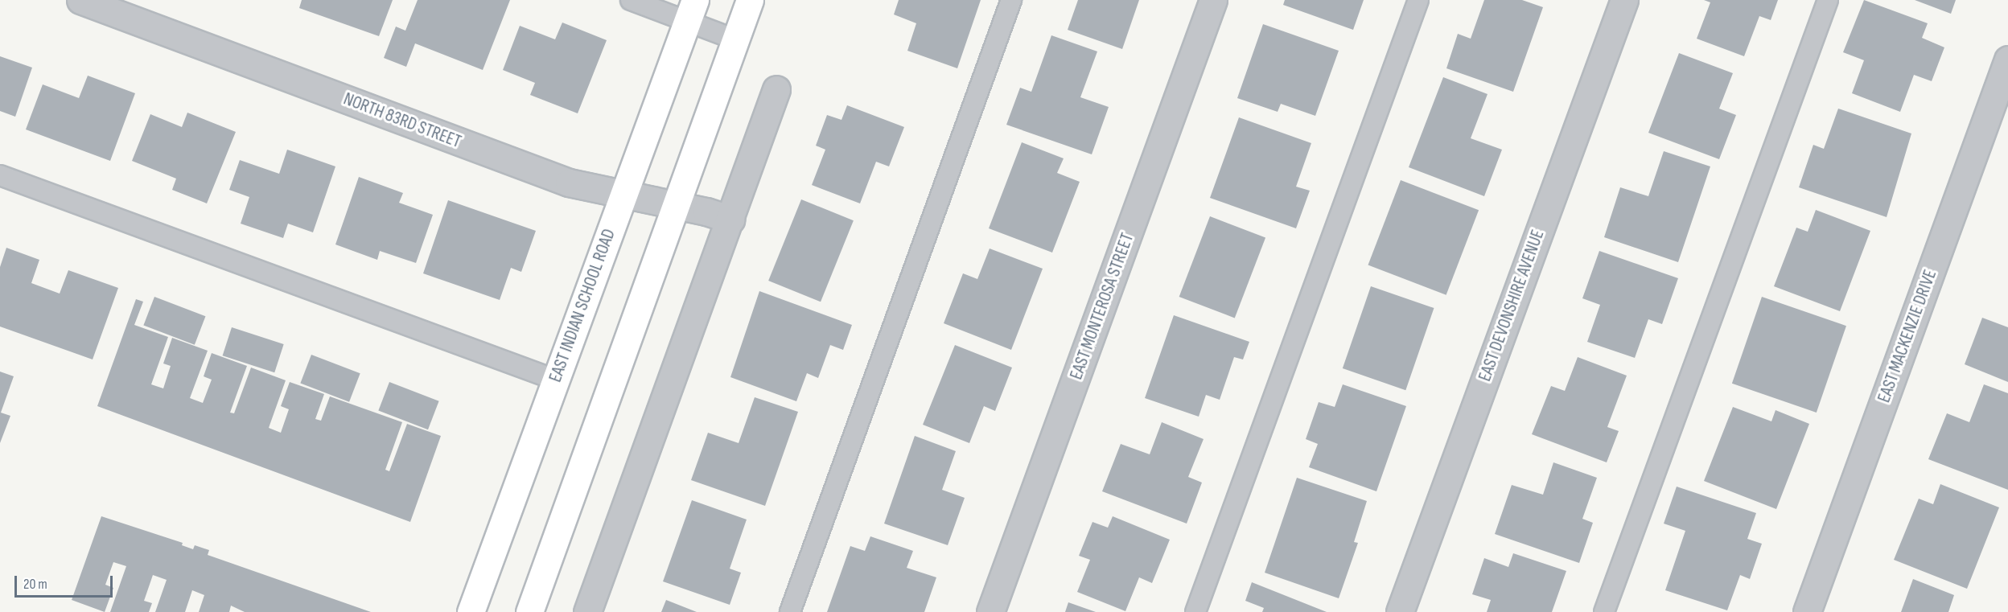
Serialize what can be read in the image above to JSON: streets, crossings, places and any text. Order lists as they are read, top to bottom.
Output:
{
  "streets": {
    "main road": ["EAST INDIAN SCHOOL ROAD"],
    "street": [
      "NORTH 83RD STREET",
      "EAST DEVONSHIRE AVENUE",
      "EAST MONTEROSA STREET",
      "EAST MACKENZIE DRIVE"
    ]
  },
  "crossings": [
    ["NORTH 83RD STREET", "EAST INDIAN SCHOOL ROAD"]
  ],
  "scale_bar": "20 m"
}
